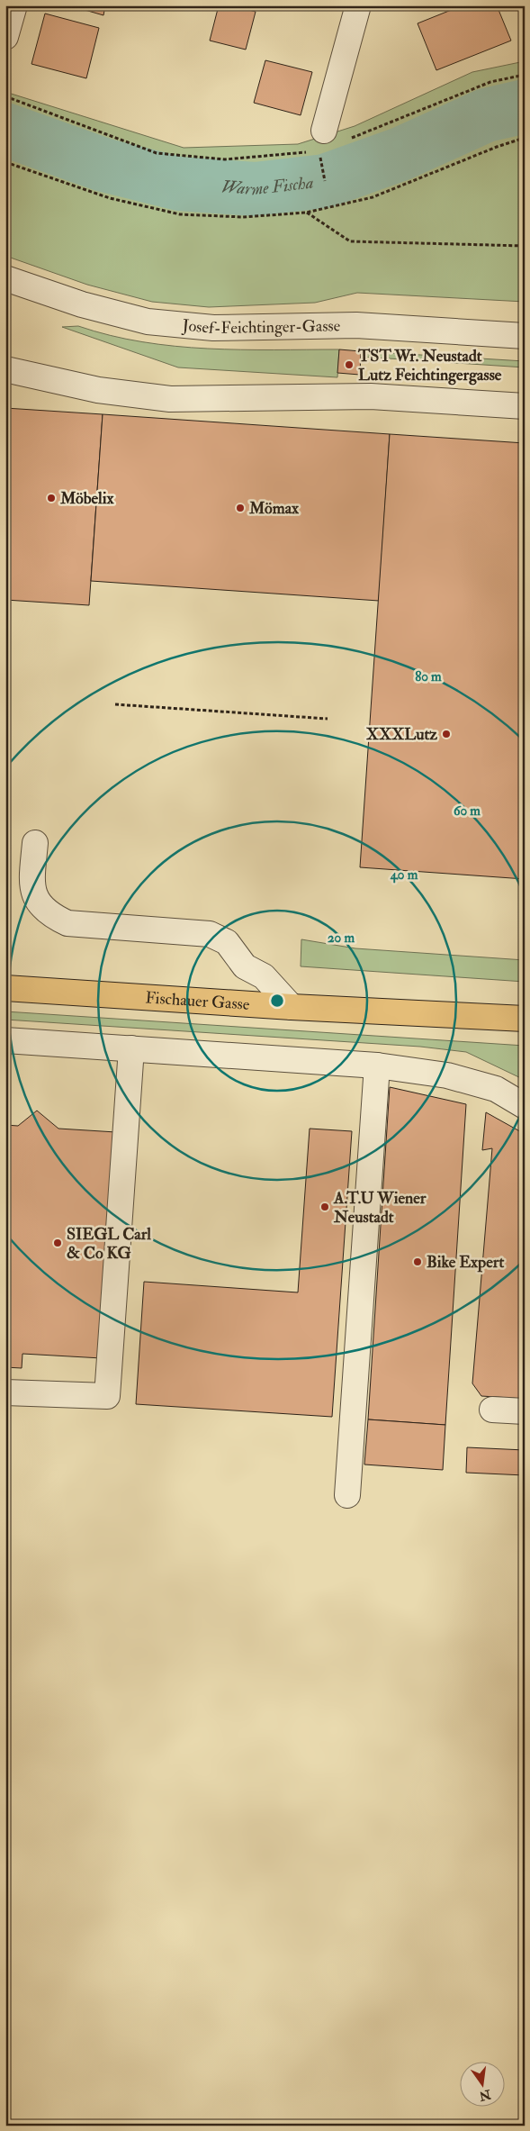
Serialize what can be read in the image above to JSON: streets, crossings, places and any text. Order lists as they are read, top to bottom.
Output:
{
  "streets": {
    "main road": ["Fischauer Gasse"],
    "street": ["Josef-Feichtinger-Gasse"]
  },
  "water": ["Warme Fischa"],
  "places": [
    "TST Wr. Neustadt Lutz Feichtingergasse",
    "Möbelix",
    "Mömax",
    "XXXLutz",
    "A.T.U Wiener Neustadt",
    "SIEGL Carl & Co KG",
    "Bike Expert"
  ],
  "north": "bottom",
  "rings": [
    "80 m",
    "60 m",
    "40 m",
    "20 m"
  ]
}
